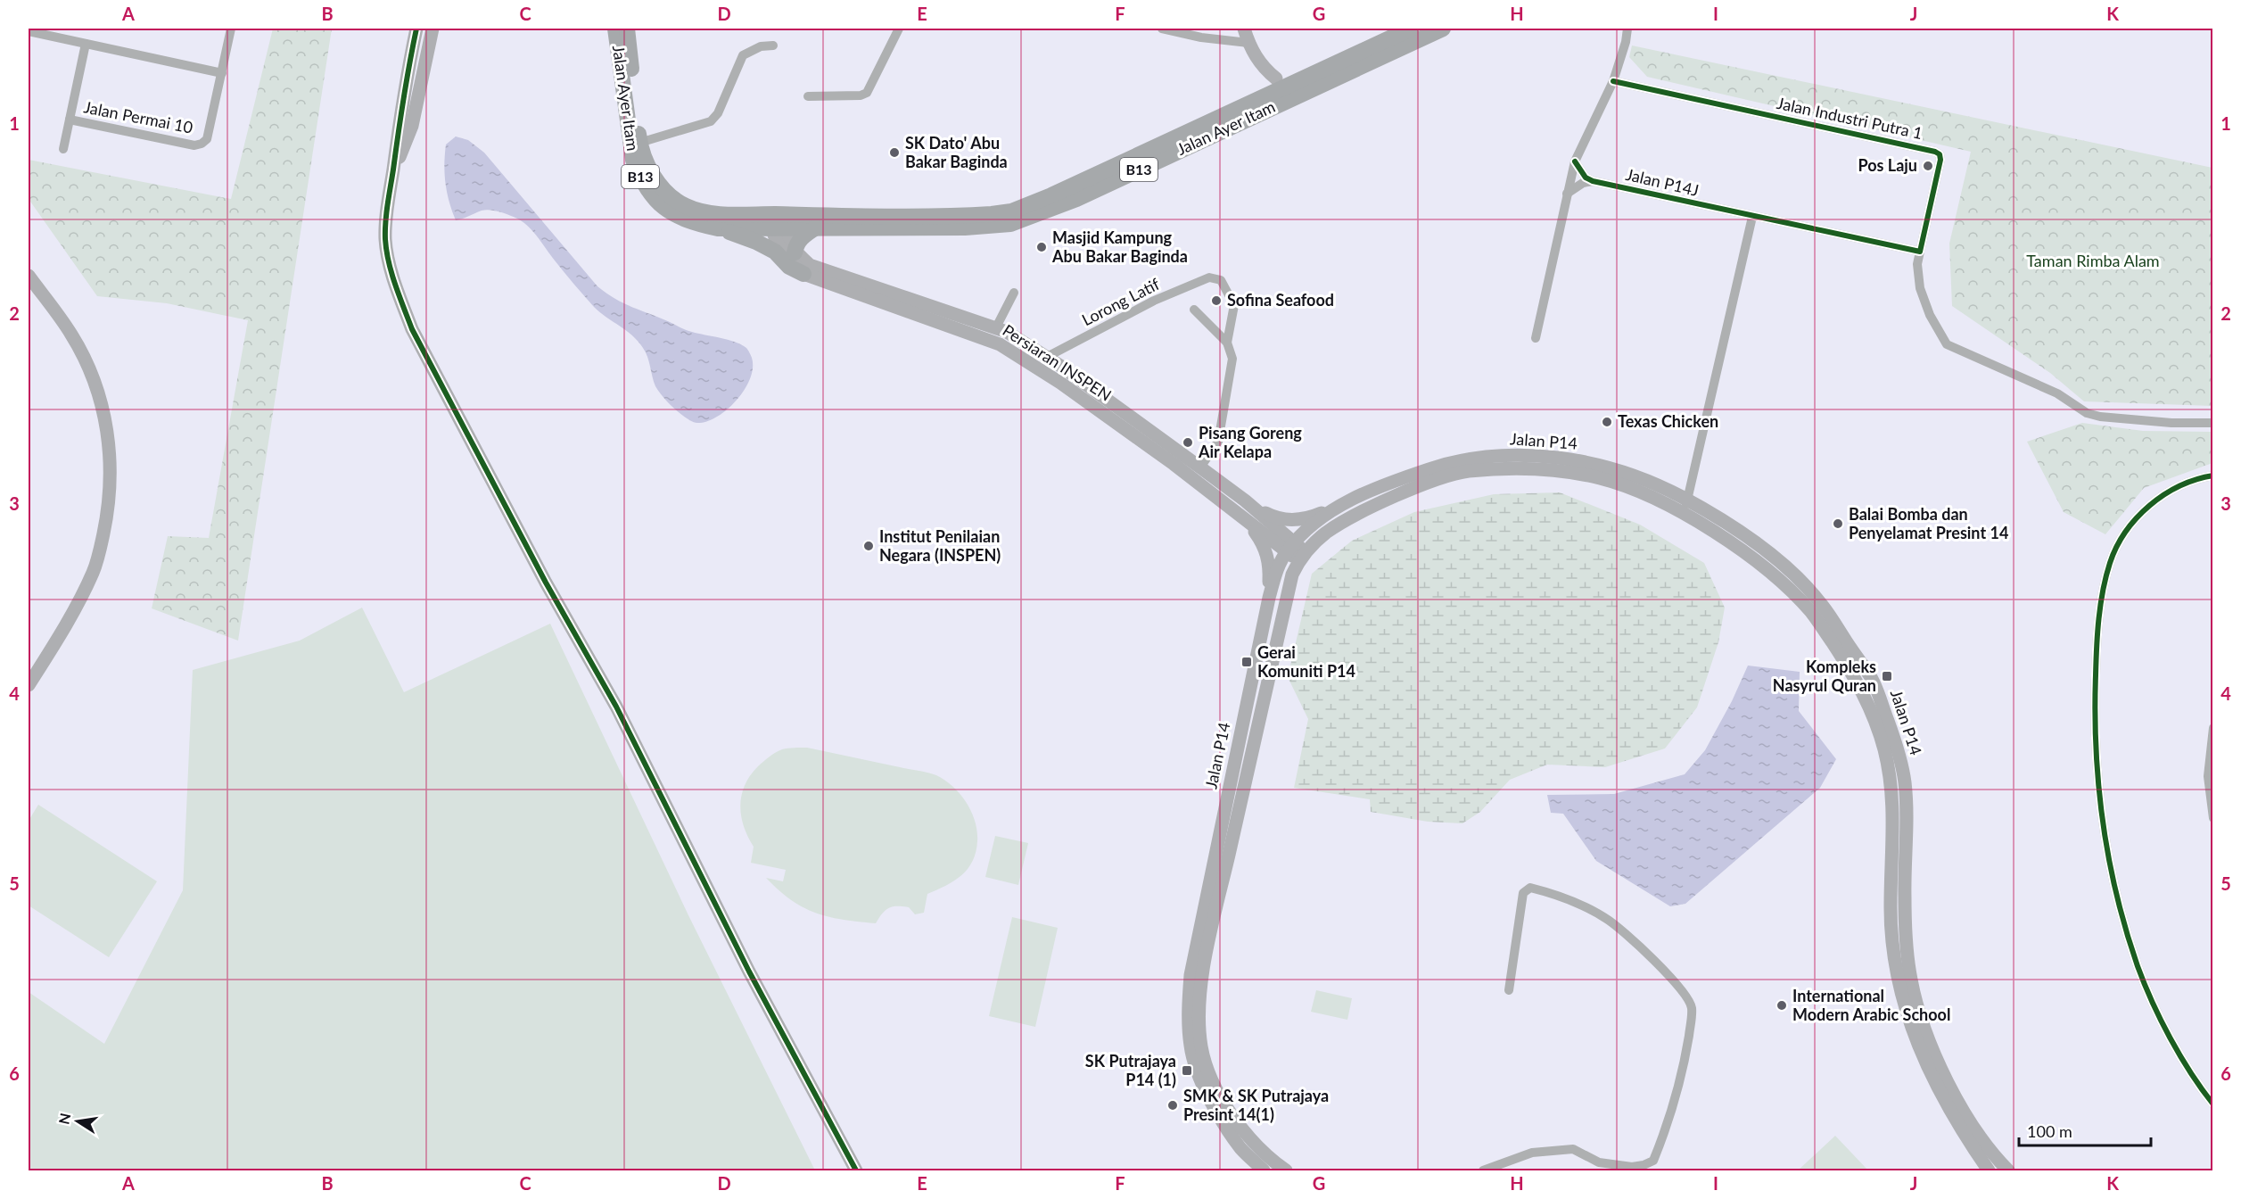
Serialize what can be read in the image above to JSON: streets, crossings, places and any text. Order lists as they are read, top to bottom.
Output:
{
  "streets": {
    "main road": [
      "Jalan Ayer Itam",
      "B13",
      "Persiaran INSPEN",
      "Jalan P14"
    ],
    "street": [
      "Jalan Permai 10",
      "Jalan Industri Putra 1",
      "Jalan P14J",
      "Lorong Latif"
    ]
  },
  "crossings": [
    ["Jalan Ayer Itam", "B13"],
    ["Jalan Ayer Itam", "Persiaran INSPEN"],
    ["B13", "Persiaran INSPEN"],
    ["Lorong Latif", "Persiaran INSPEN"]
  ],
  "parks": ["Taman Rimba Alam"],
  "places": {
    "other": [
      "SK Dato' Abu Bakar Baginda",
      "Pos Laju",
      "Masjid Kampung Abu Bakar Baginda",
      "Sofina Seafood",
      "Texas Chicken",
      "Pisang Goreng Air Kelapa",
      "Balai Bomba dan Penyelamat Presint 14",
      "Institut Penilaian Negara (INSPEN)",
      "International Modern Arabic School",
      "SMK & SK Putrajaya Presint 14(1)"
    ],
    "transit": ["Gerai Komuniti P14", "Kompleks Nasyrul Quran", "SK Putrajaya P14 (1)"]
  },
  "scale_bar": "100 m",
  "north": "left",
  "grid": {
    "columns": [
      "A",
      "B",
      "C",
      "D",
      "E",
      "F",
      "G",
      "H",
      "I",
      "J",
      "K"
    ],
    "rows": [
      "1",
      "2",
      "3",
      "4",
      "5",
      "6"
    ]
  }
}
